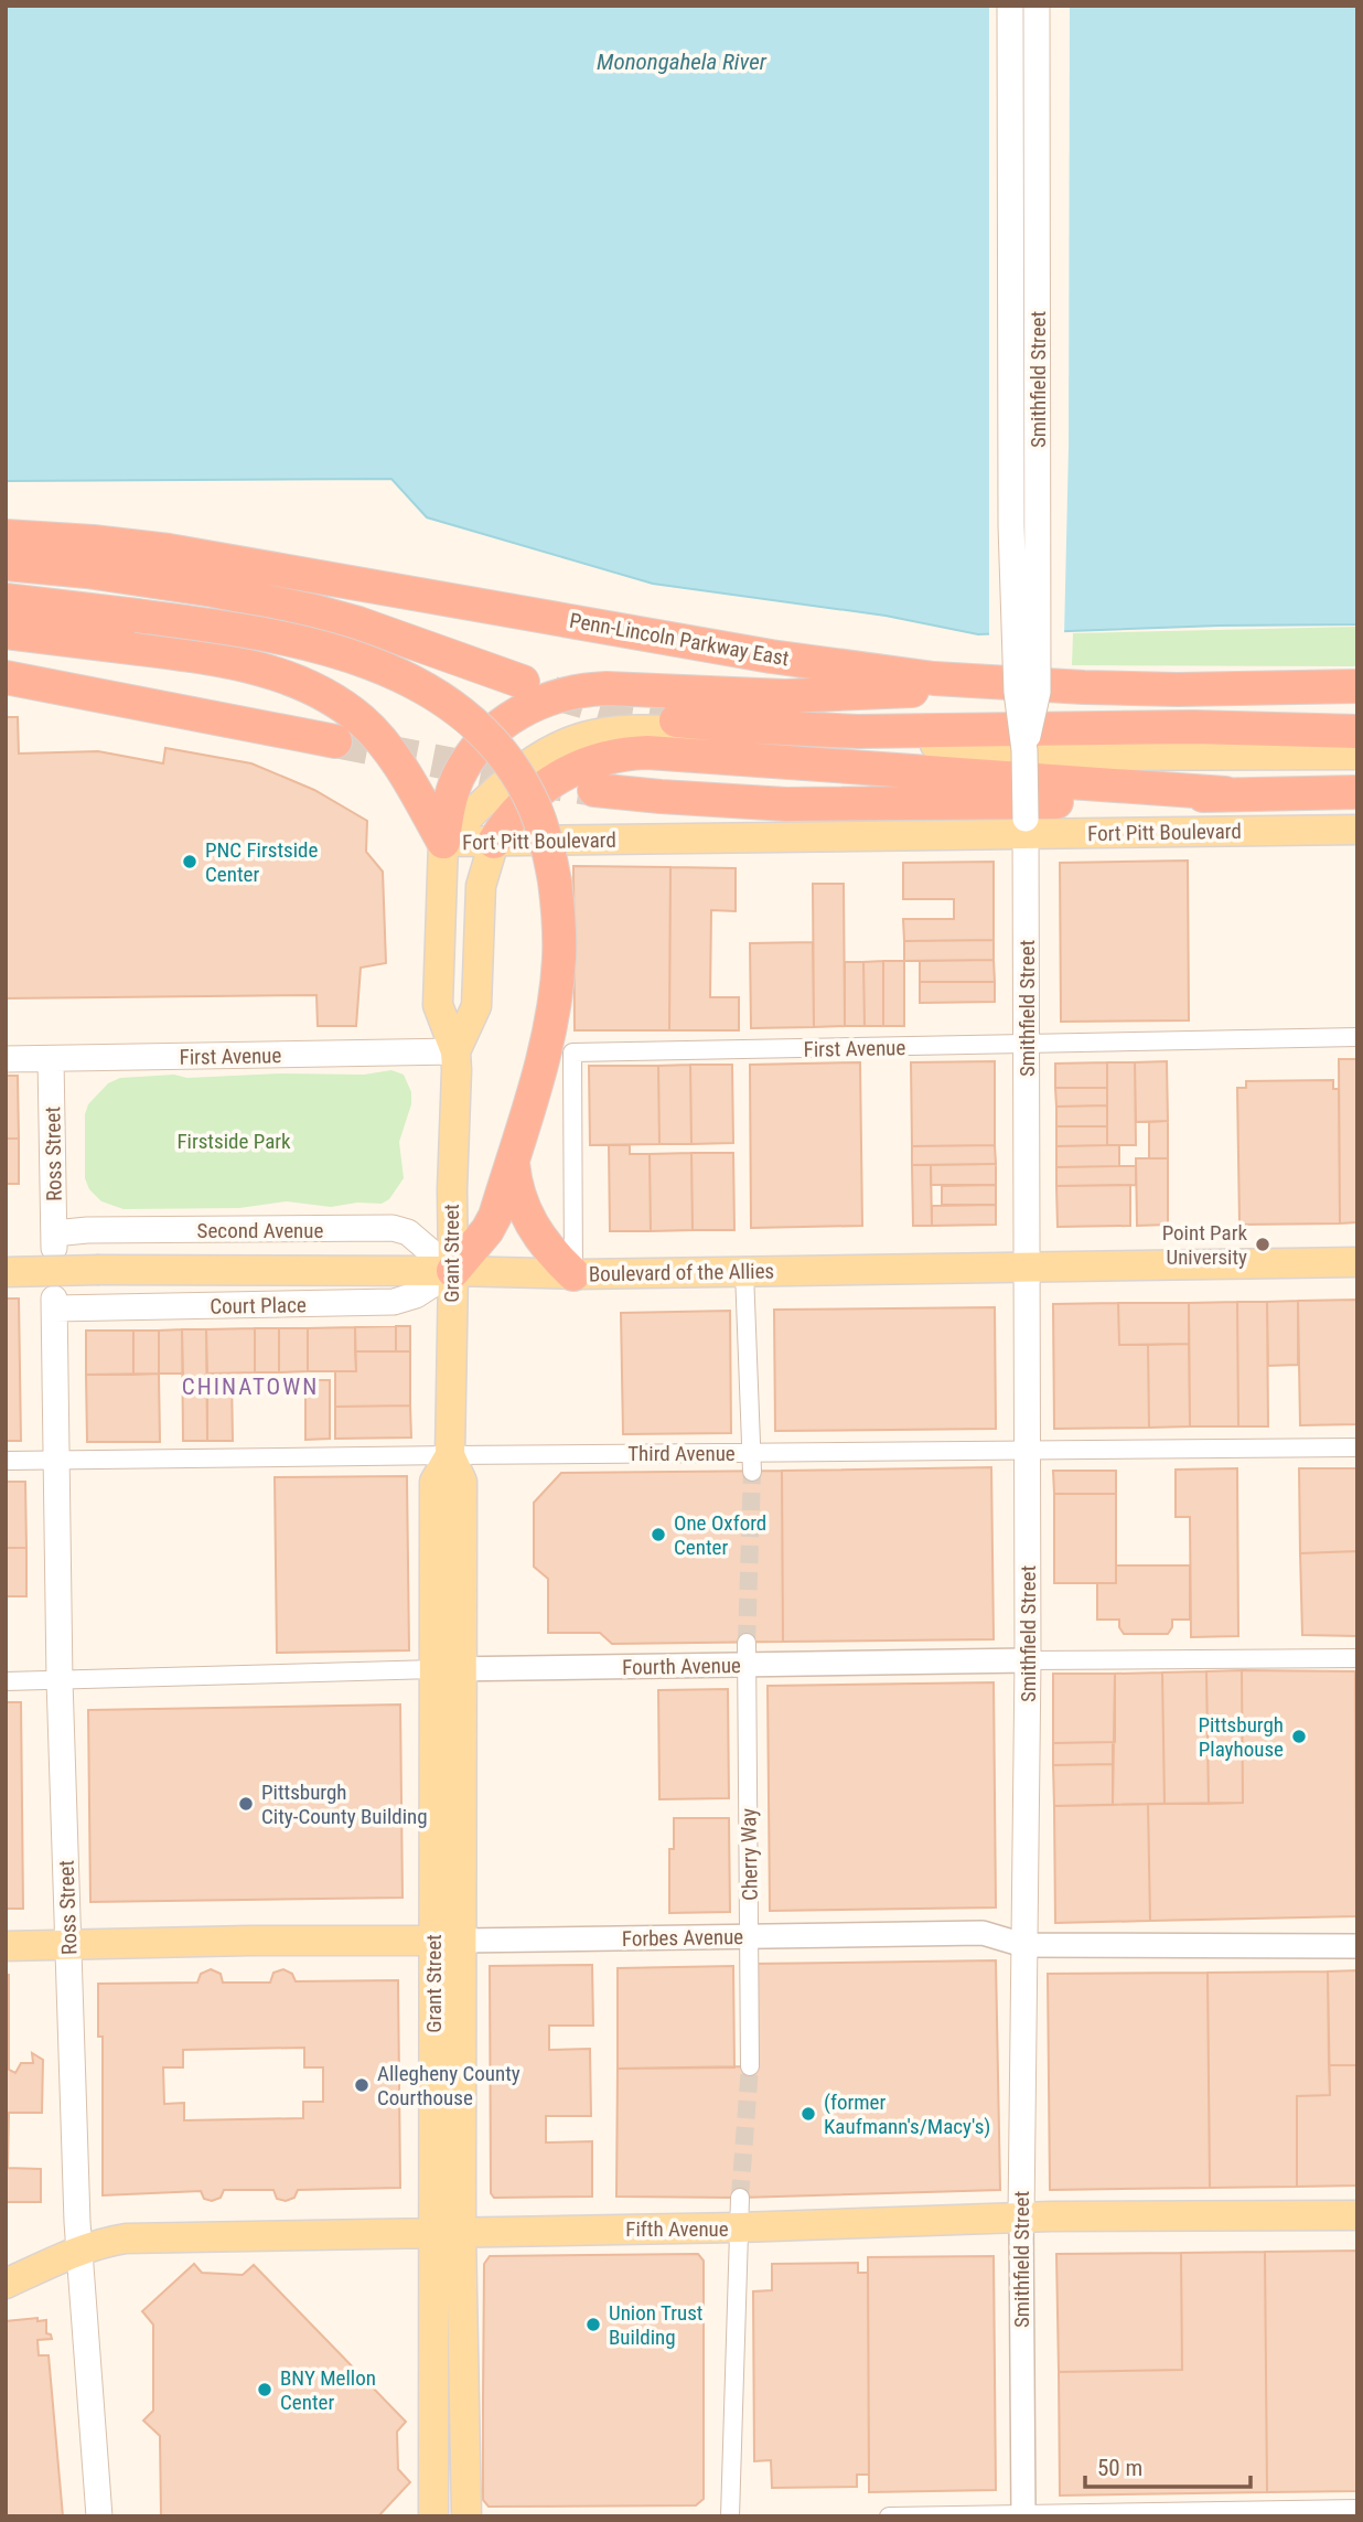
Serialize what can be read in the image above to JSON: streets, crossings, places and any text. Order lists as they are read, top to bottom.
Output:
{
  "streets": {
    "highway": ["Penn-Lincoln Parkway East"],
    "main road": [
      "Smithfield Street",
      "Fort Pitt Boulevard",
      "First Avenue",
      "Ross Street",
      "Second Avenue",
      "Grant Street",
      "Boulevard of the Allies",
      "Court Place",
      "Forbes Avenue",
      "Fifth Avenue"
    ],
    "street": ["Third Avenue", "Fourth Avenue", "Cherry Way"]
  },
  "crossings": [
    ["Smithfield Street", "Fort Pitt Boulevard"],
    ["Smithfield Street", "First Avenue"],
    ["Smithfield Street", "Boulevard of the Allies"],
    ["Smithfield Street", "Third Avenue"],
    ["Smithfield Street", "Fourth Avenue"],
    ["Smithfield Street", "Forbes Avenue"],
    ["Smithfield Street", "Fifth Avenue"],
    ["Fort Pitt Boulevard", "Grant Street"],
    ["First Avenue", "Ross Street"],
    ["First Avenue", "Grant Street"],
    ["First Avenue", "Boulevard of the Allies"],
    ["Ross Street", "Second Avenue"],
    ["Ross Street", "Court Place"],
    ["Ross Street", "Third Avenue"],
    ["Ross Street", "Fourth Avenue"],
    ["Ross Street", "Forbes Avenue"],
    ["Ross Street", "Fifth Avenue"],
    ["Second Avenue", "Grant Street"],
    ["Second Avenue", "Boulevard of the Allies"],
    ["Second Avenue", "Court Place"],
    ["Grant Street", "Boulevard of the Allies"],
    ["Grant Street", "Court Place"],
    ["Grant Street", "Third Avenue"],
    ["Grant Street", "Fourth Avenue"],
    ["Grant Street", "Forbes Avenue"],
    ["Grant Street", "Fifth Avenue"],
    ["Boulevard of the Allies", "Court Place"],
    ["Fourth Avenue", "Cherry Way"],
    ["Cherry Way", "Forbes Avenue"]
  ],
  "districts": ["CHINATOWN"],
  "water": ["Monongahela River"],
  "parks": ["Firstside Park"],
  "places": [
    "PNC Firstside Center",
    "Point Park University",
    "One Oxford Center",
    "Pittsburgh Playhouse",
    "Pittsburgh City-County Building",
    "Allegheny County Courthouse",
    "(former Kaufmann's/Macy's)",
    "Union Trust Building",
    "BNY Mellon Center"
  ],
  "scale_bar": "50 m"
}
